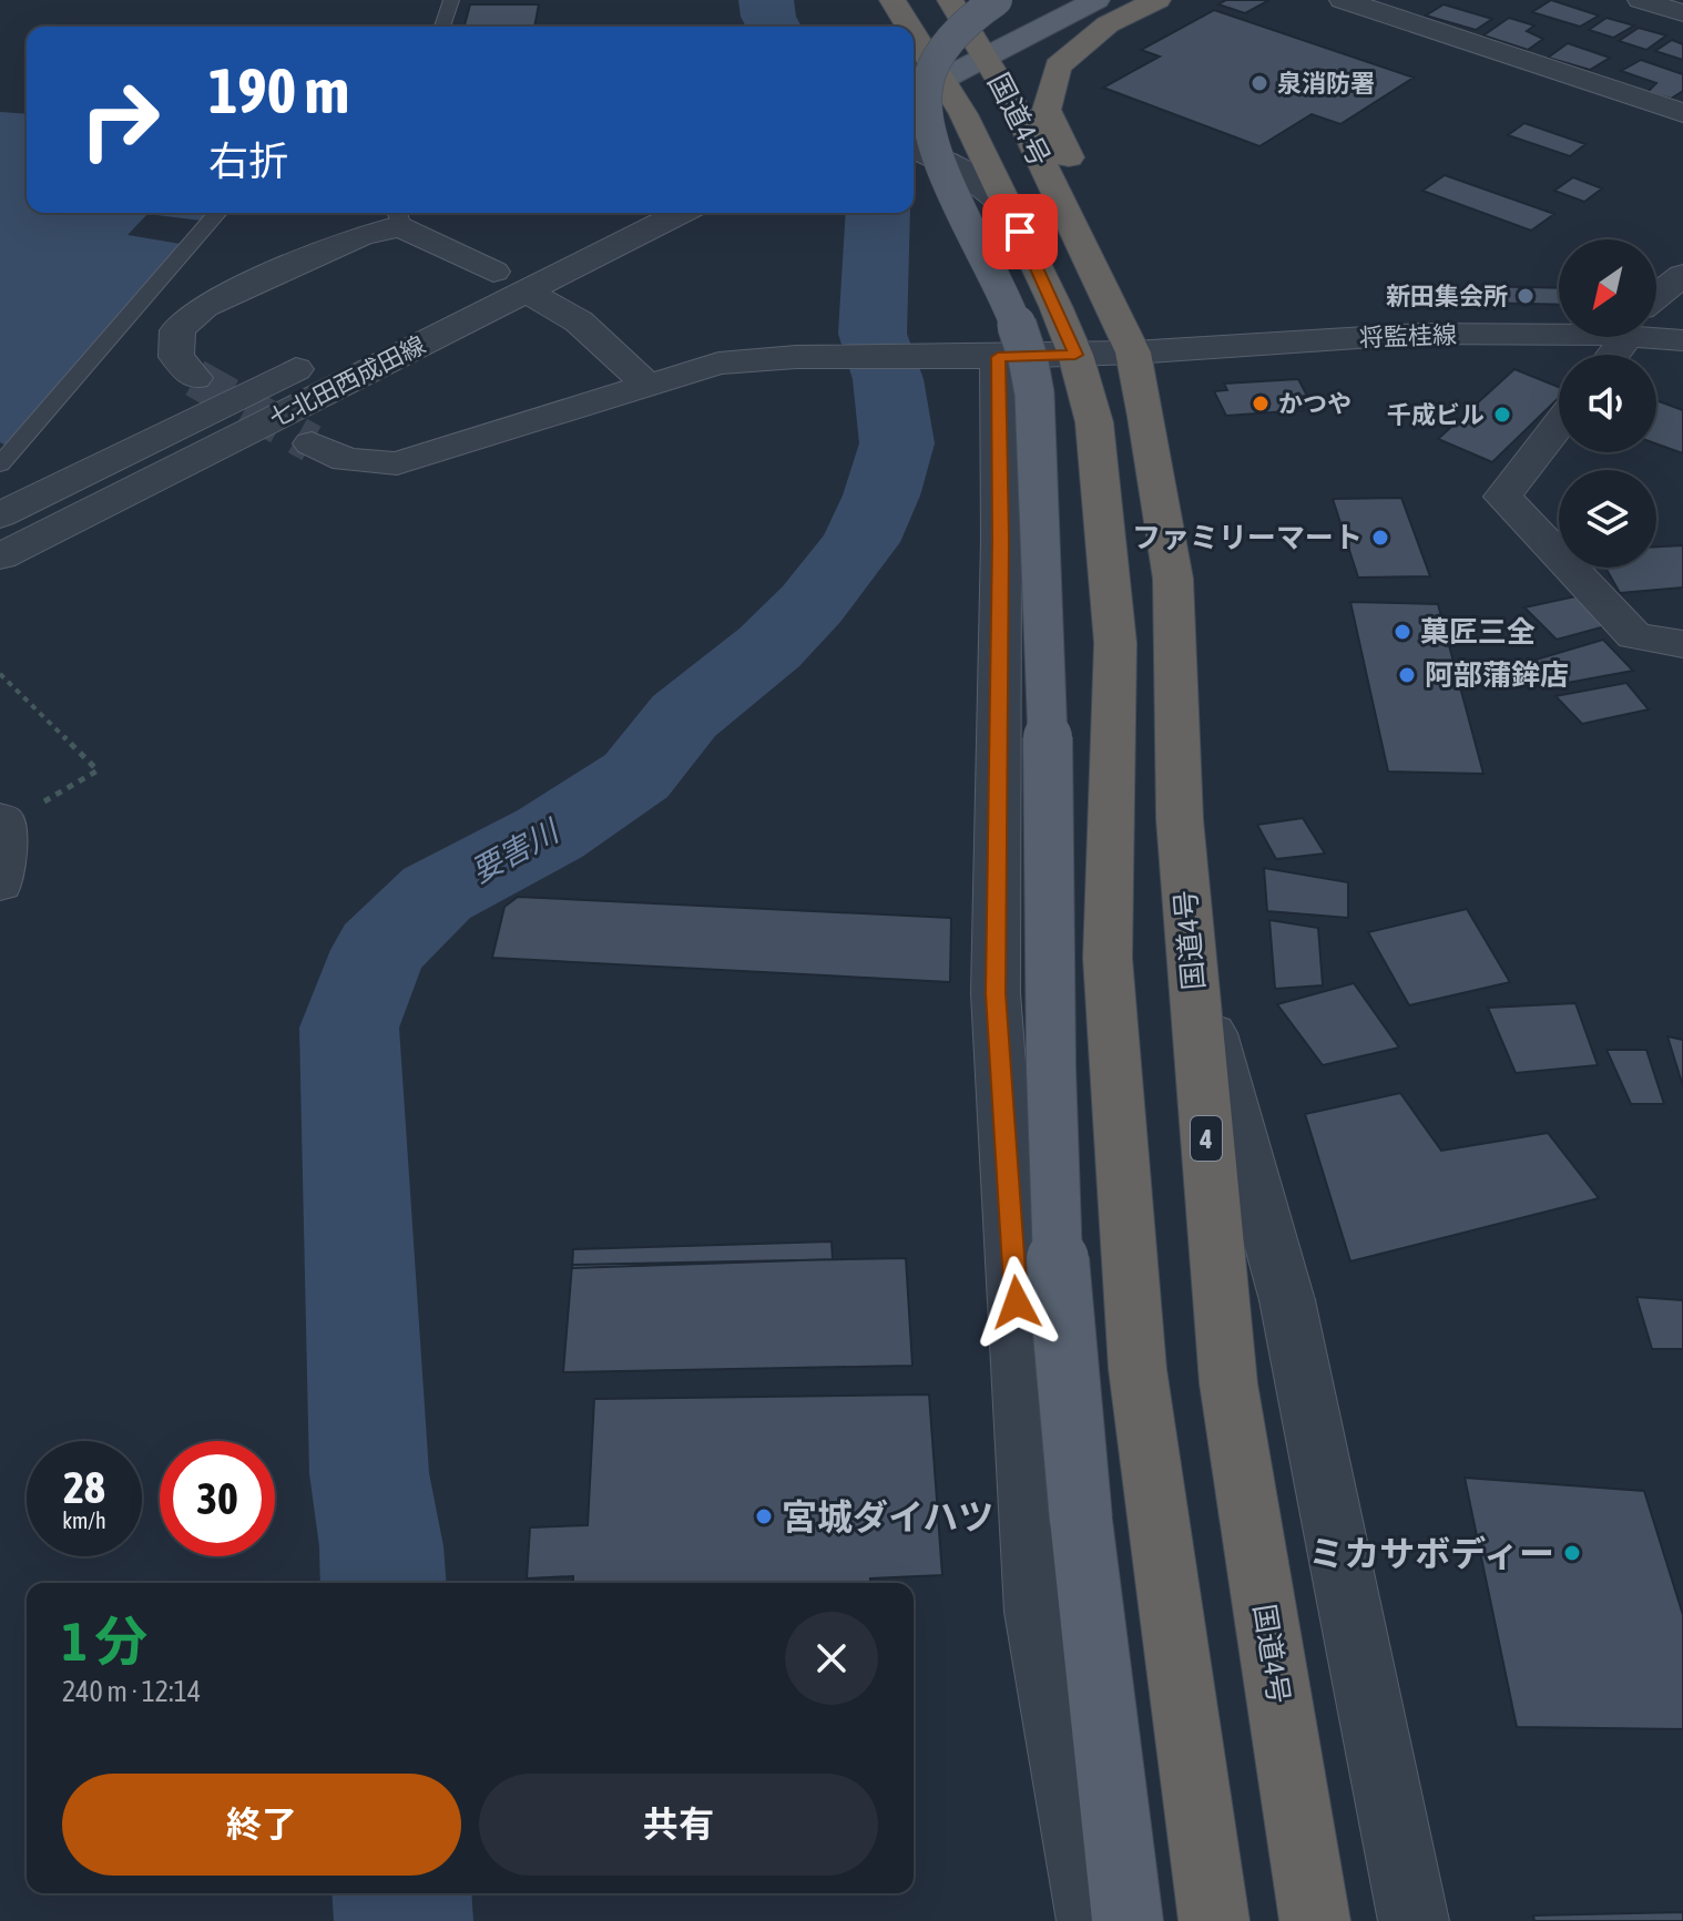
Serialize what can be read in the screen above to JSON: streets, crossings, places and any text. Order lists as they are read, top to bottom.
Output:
{
  "streets": {
    "highway": ["国道4号", "4"],
    "street": ["将監桂線", "七北田西成田線"]
  },
  "crossings": [
    ["国道4号", "将監桂線"]
  ],
  "water": ["要害川"],
  "places": [
    "泉消防署",
    "新田集会所",
    "かつや",
    "千成ビル",
    "ファミリーマート",
    "菓匠三全",
    "阿部蒲鉾店",
    "宮城ダイハツ",
    "ミカサボディー"
  ],
  "north": "bottom left",
  "page": {
    "turn": ["190 m", "右折"],
    "speed": "28 km/h",
    "limit": "30",
    "heading": ["1 分", "240 m · 12:14"],
    "buttons": ["終了", "共有"]
  }
}
